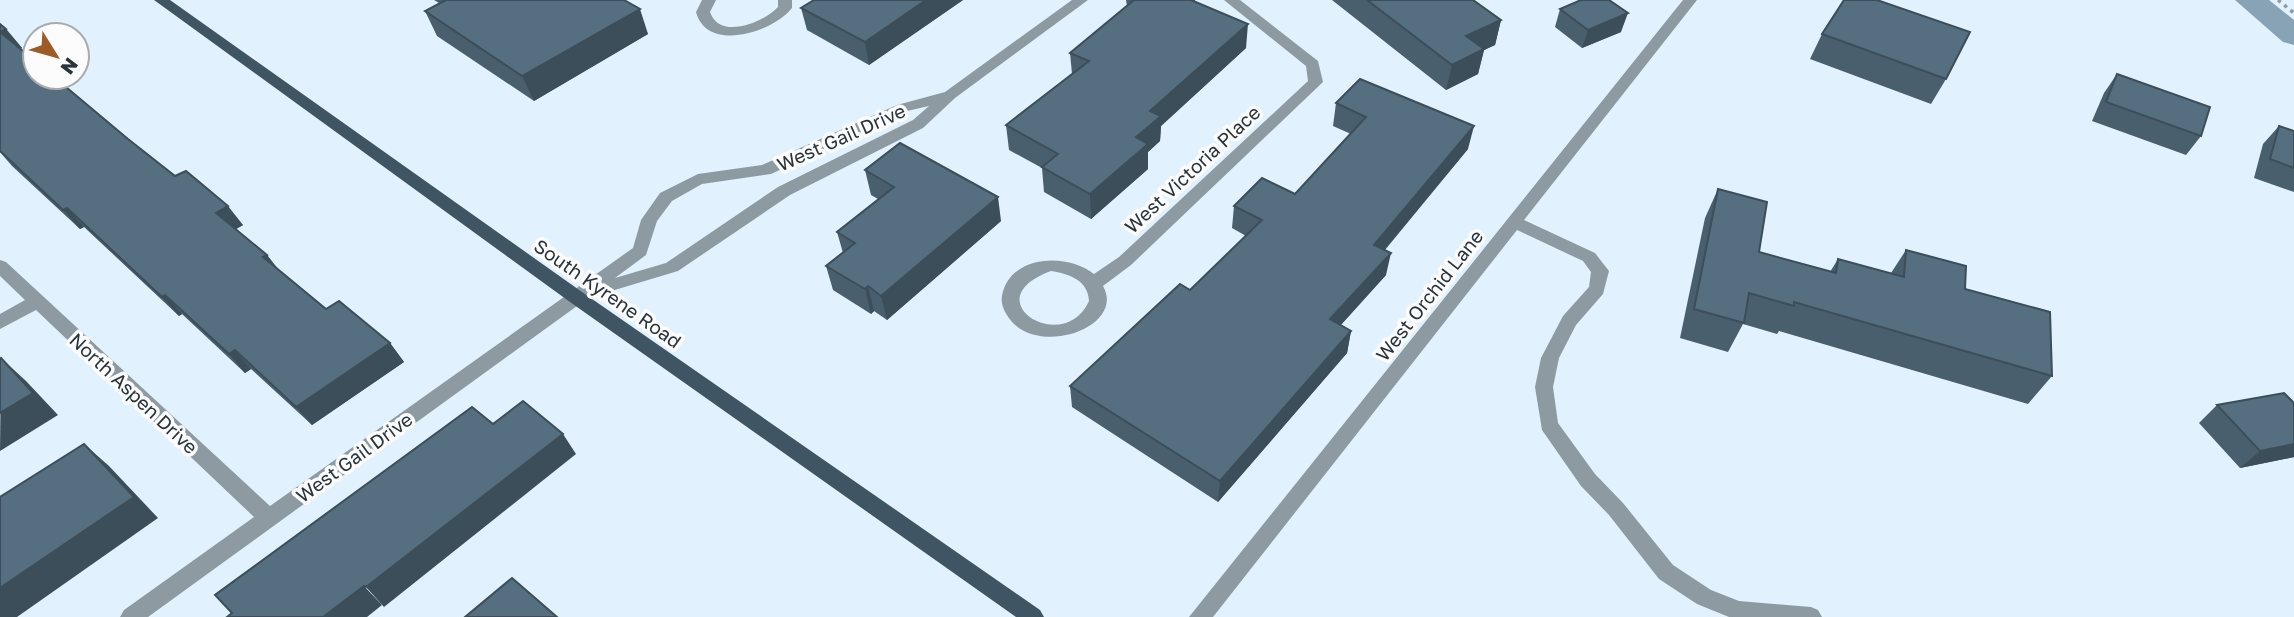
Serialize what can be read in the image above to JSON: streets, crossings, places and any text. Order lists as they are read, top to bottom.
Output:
{
  "streets": {
    "main road": ["South Kyrene Road"],
    "street": [
      "West Gail Drive",
      "West Victoria Place",
      "West Orchid Lane",
      "North Aspen Drive"
    ]
  },
  "crossings": [
    ["West Gail Drive", "South Kyrene Road"],
    ["West Gail Drive", "North Aspen Drive"]
  ],
  "north": "bottom right"
}
